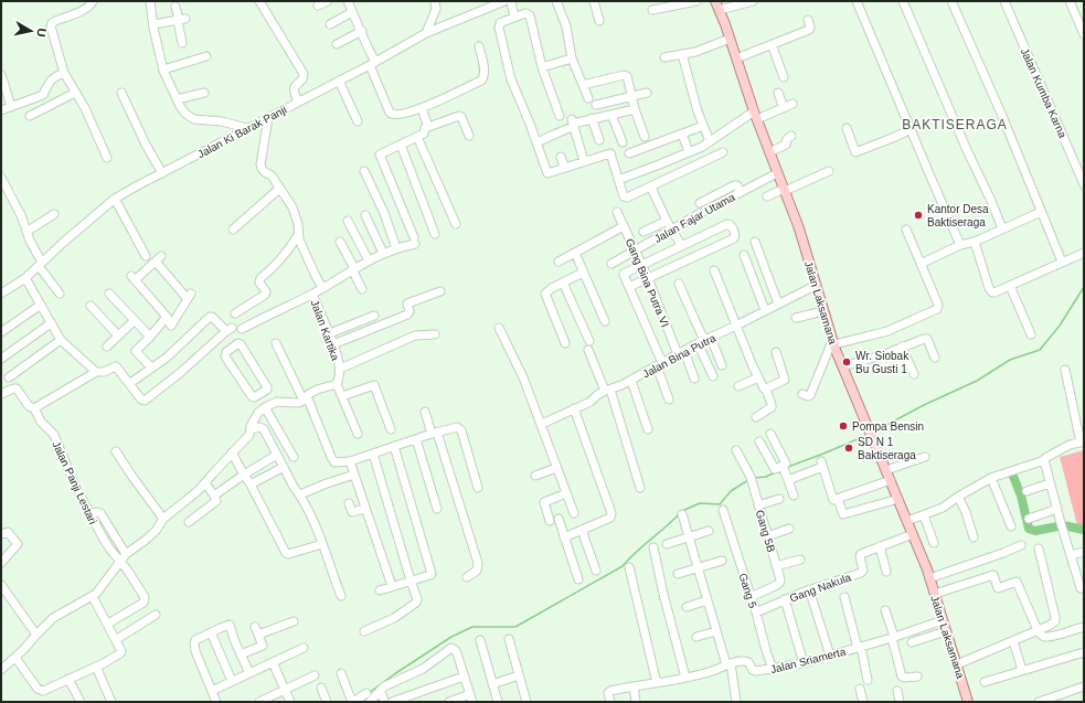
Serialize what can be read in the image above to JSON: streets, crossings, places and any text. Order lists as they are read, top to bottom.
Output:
{
  "streets": {
    "main road": ["Jalan Laksamana"],
    "street": [
      "Jalan Kumba Karna",
      "Jalan Ki Barak Panji",
      "Jalan Fajar Utama",
      "Gang Bina Putra VI",
      "Jalan Kartika",
      "Jalan Bina Putra",
      "Jalan Panji Lestari",
      "Gang 5B",
      "Gang Nakula",
      "Gang 5",
      "Jalan Sriamerta"
    ]
  },
  "crossings": [
    ["Jalan Ki Barak Panji", "Jalan Kartika"],
    ["Jalan Fajar Utama", "Gang Bina Putra VI"],
    ["Jalan Fajar Utama", "Jalan Laksamana"],
    ["Gang Bina Putra VI", "Jalan Bina Putra"],
    ["Jalan Laksamana", "Jalan Bina Putra"],
    ["Jalan Laksamana", "Gang Nakula"],
    ["Jalan Laksamana", "Jalan Sriamerta"],
    ["Gang 5B", "Gang 5"],
    ["Gang Nakula", "Gang 5"],
    ["Gang 5", "Jalan Sriamerta"]
  ],
  "districts": ["BAKTISERAGA"],
  "places": [
    "Kantor Desa Baktiseraga",
    "Wr. Siobak Bu Gusti 1",
    "Pompa Bensin",
    "SD N 1 Baktiseraga"
  ],
  "north": "right"
}
